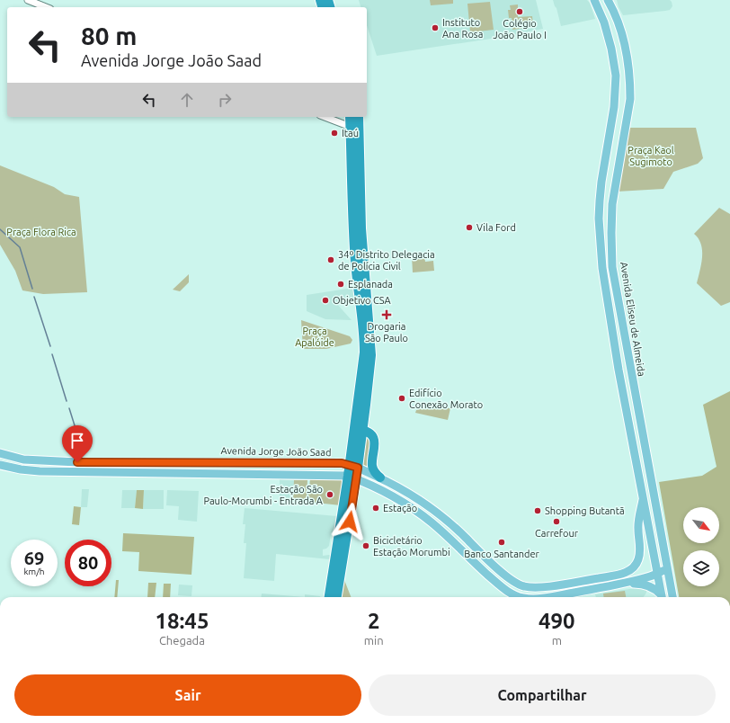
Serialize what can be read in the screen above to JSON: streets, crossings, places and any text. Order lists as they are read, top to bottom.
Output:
{
  "streets": {
    "main road": ["Avenida Eliseu de Almeida", "Avenida Jorge João Saad"]
  },
  "parks": ["Praça Kaol Sugimoto", "Praça Flora Rica", "Praça Apalóide"],
  "places": {
    "other": [
      "Colégio João Paulo I",
      "Instituto Ana Rosa",
      "Itaú",
      "Vila Ford",
      "34º Distrito Delegacia de Polícia Civil",
      "Esplanada",
      "Objetivo CSA",
      "Edifício Conexão Morato",
      "Estação São Paulo-Morumbi - Entrada A",
      "Estação",
      "Shopping Butantã",
      "Carrefour",
      "Banco Santander",
      "Bicicletário Estação Morumbi"
    ],
    "health": ["Drogaria São Paulo"]
  },
  "north": "bottom right",
  "page": {
    "turn": ["80 m", "Avenida Jorge João Saad"],
    "speed": "69 km/h",
    "limit": "80",
    "eta": [
      "18:45",
      "Chegada",
      "2",
      "min",
      "490",
      "m"
    ],
    "buttons": ["Sair", "Compartilhar"]
  }
}
